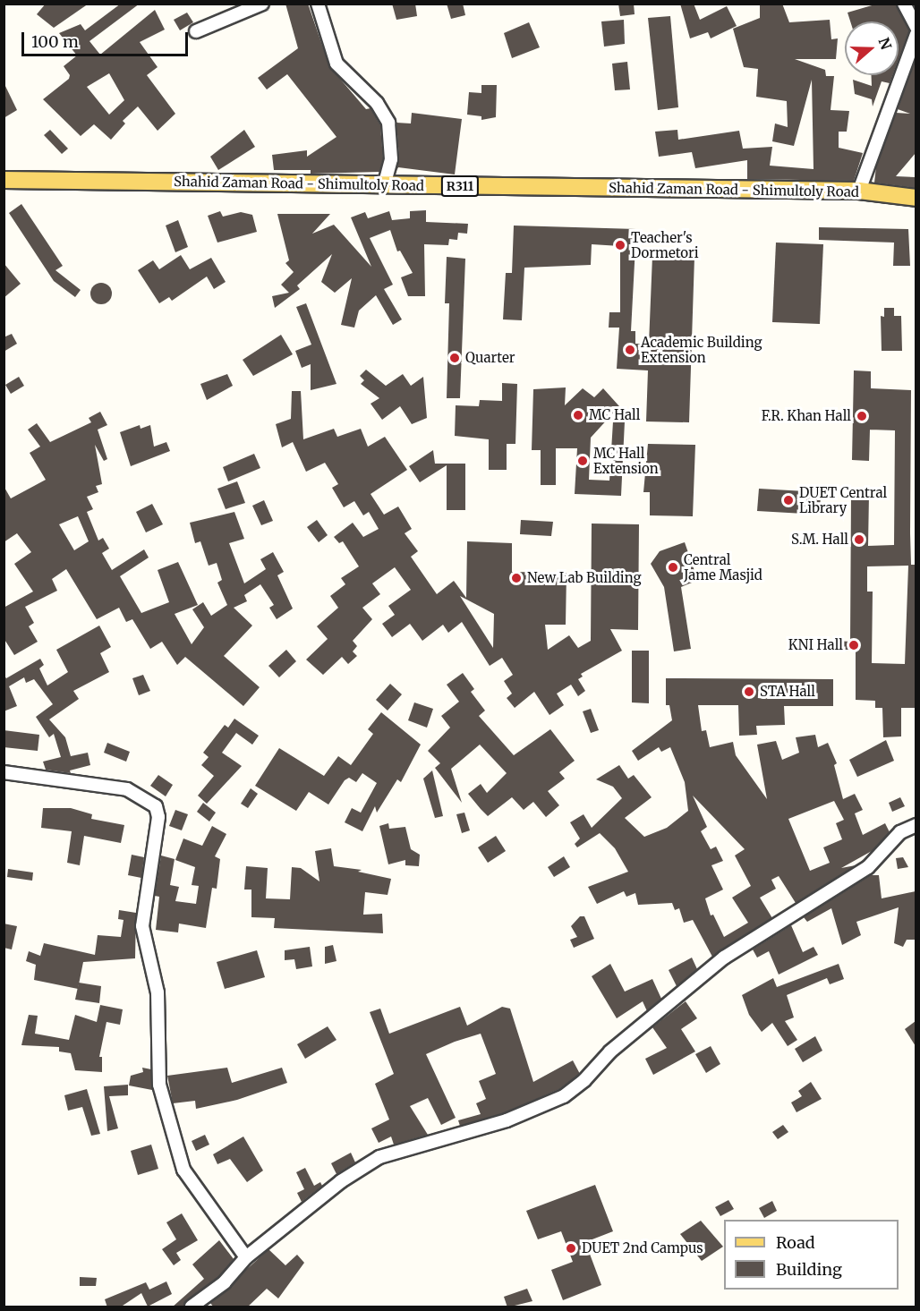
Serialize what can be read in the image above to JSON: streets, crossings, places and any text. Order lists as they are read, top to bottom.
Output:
{
  "streets": {
    "main road": ["Shahid Zaman Road - Shimultoly Road", "R311"]
  },
  "places": [
    "Teacher's Dormetori",
    "Academic Building Extension",
    "Quarter",
    "MC Hall",
    "F.R. Khan Hall",
    "MC Hall Extension",
    "DUET Central Library",
    "S.M. Hall",
    "Central Jame Masjid",
    "New Lab Building",
    "KNI Hall",
    "STA Hall",
    "DUET 2nd Campus"
  ],
  "legend": ["Road", "Building"],
  "scale_bar": "100 m",
  "north": "right"
}
